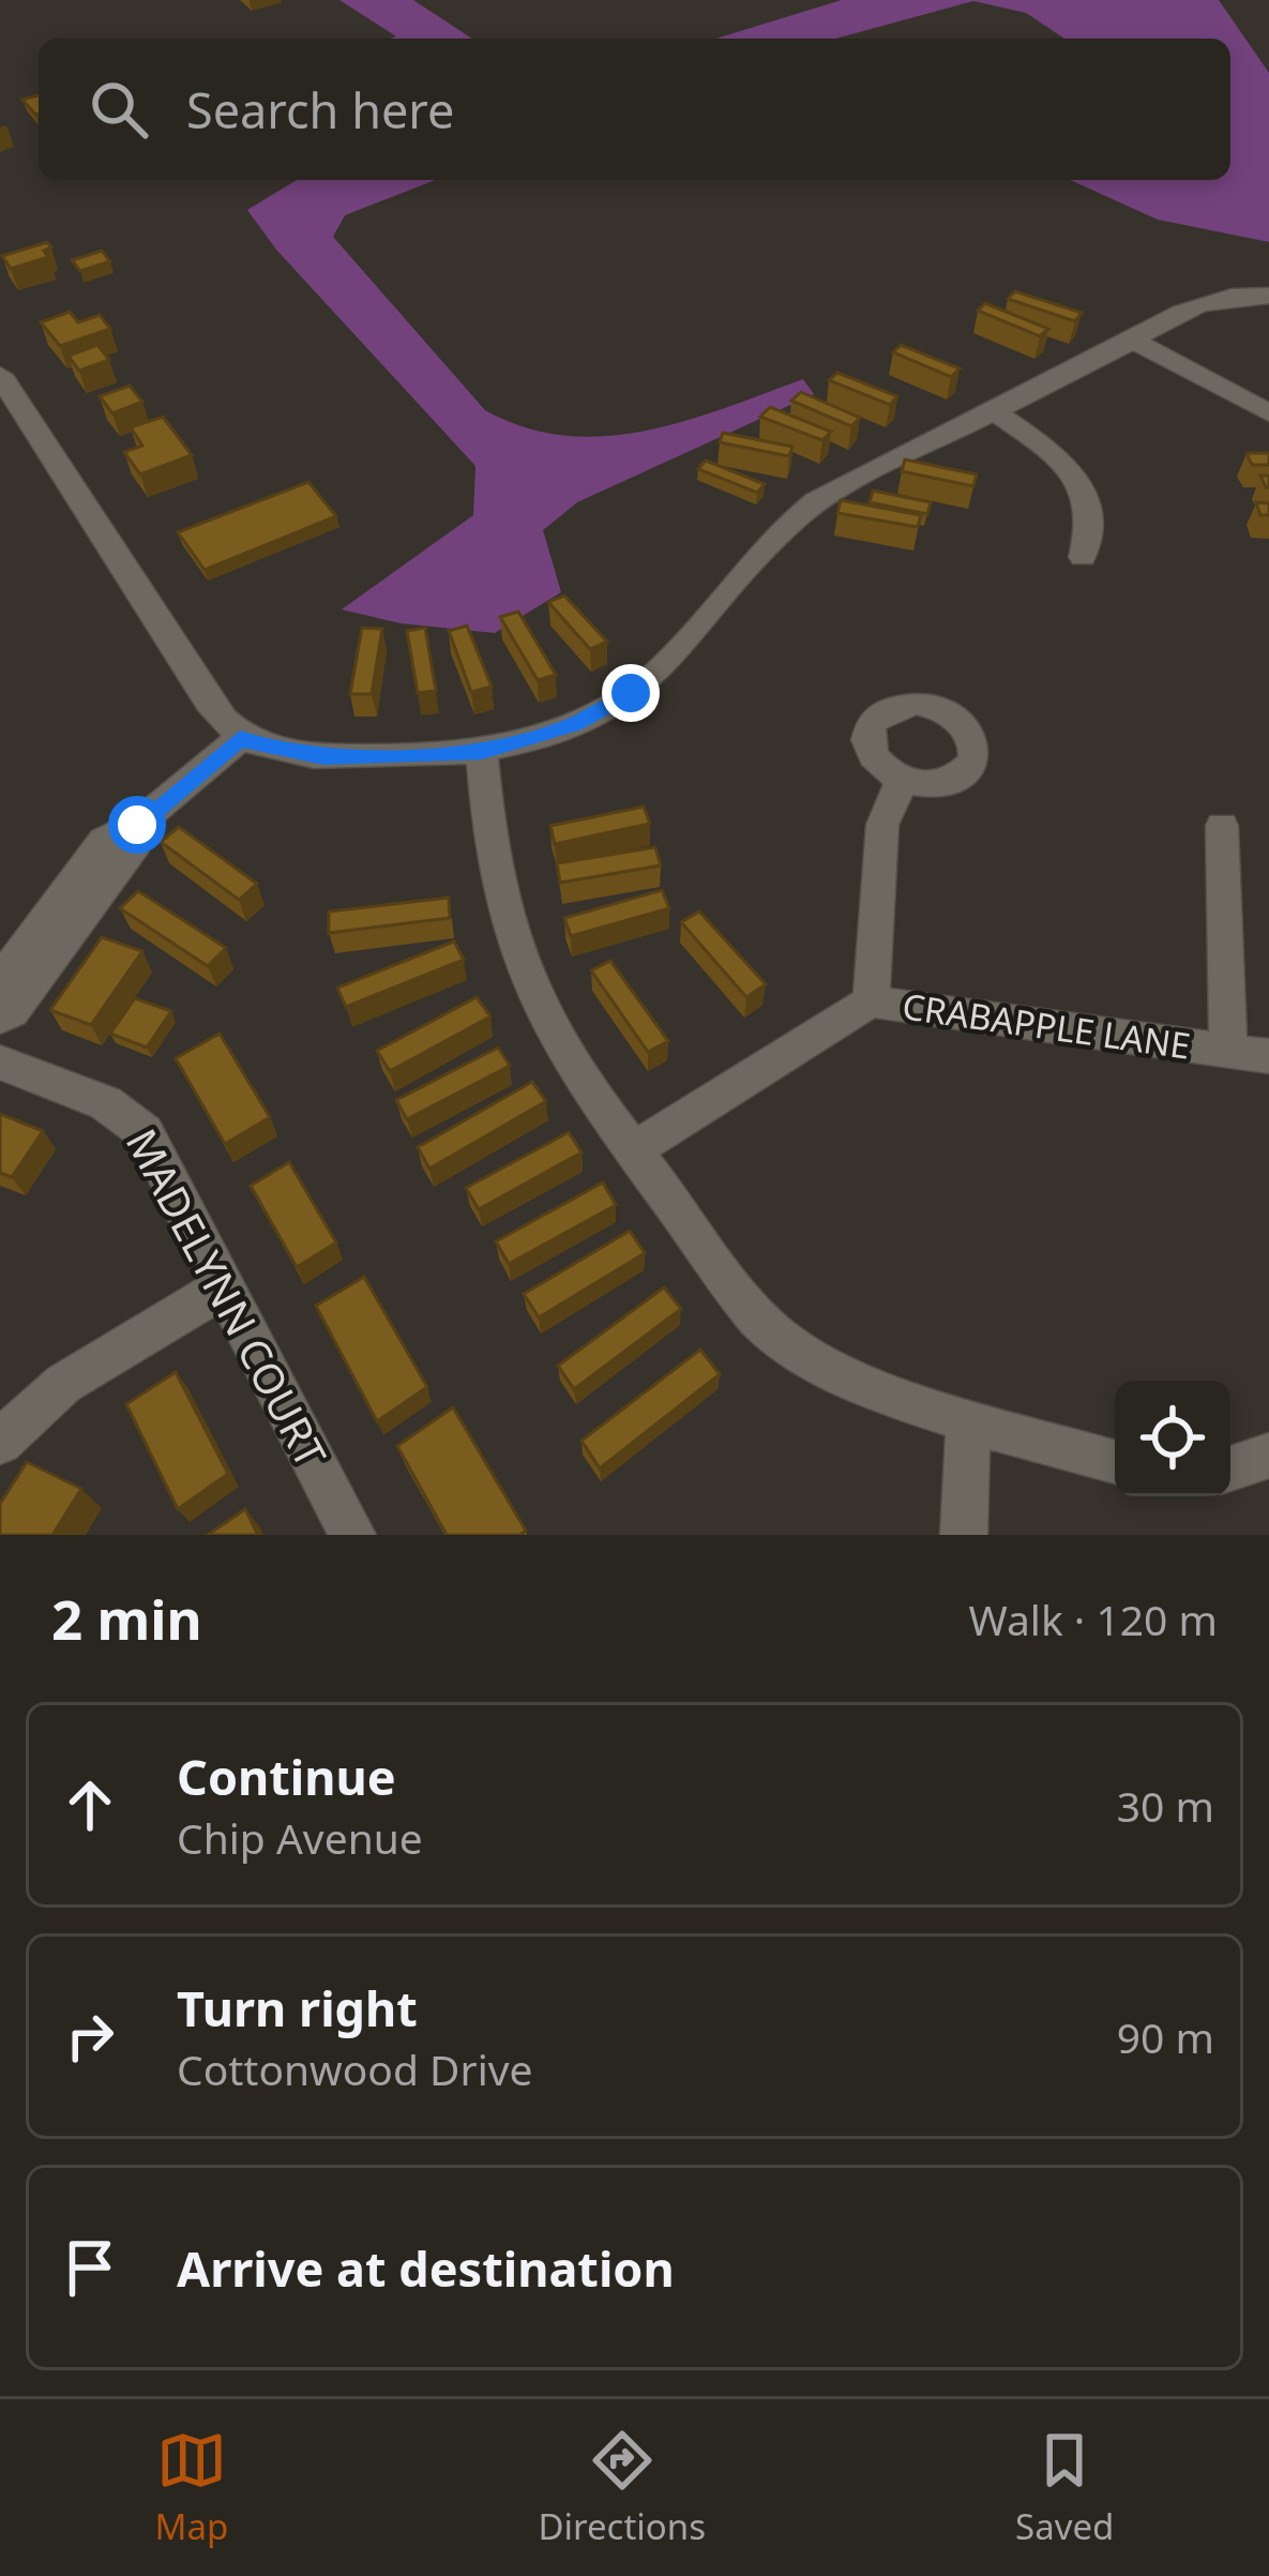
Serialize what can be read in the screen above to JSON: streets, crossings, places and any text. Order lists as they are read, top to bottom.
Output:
{
  "streets": {
    "street": ["CRABAPPLE LANE", "MADELYNN COURT"]
  },
  "page": {
    "search": "Search here",
    "heading": ["2 min", "Walk · 120 m"],
    "list": [
      ["Continue", "Chip Avenue", "30 m"],
      ["Turn right", "Cottonwood Drive", "90 m"],
      "Arrive at destination"
    ],
    "nav": ["Map", "Directions", "Saved"]
  }
}
